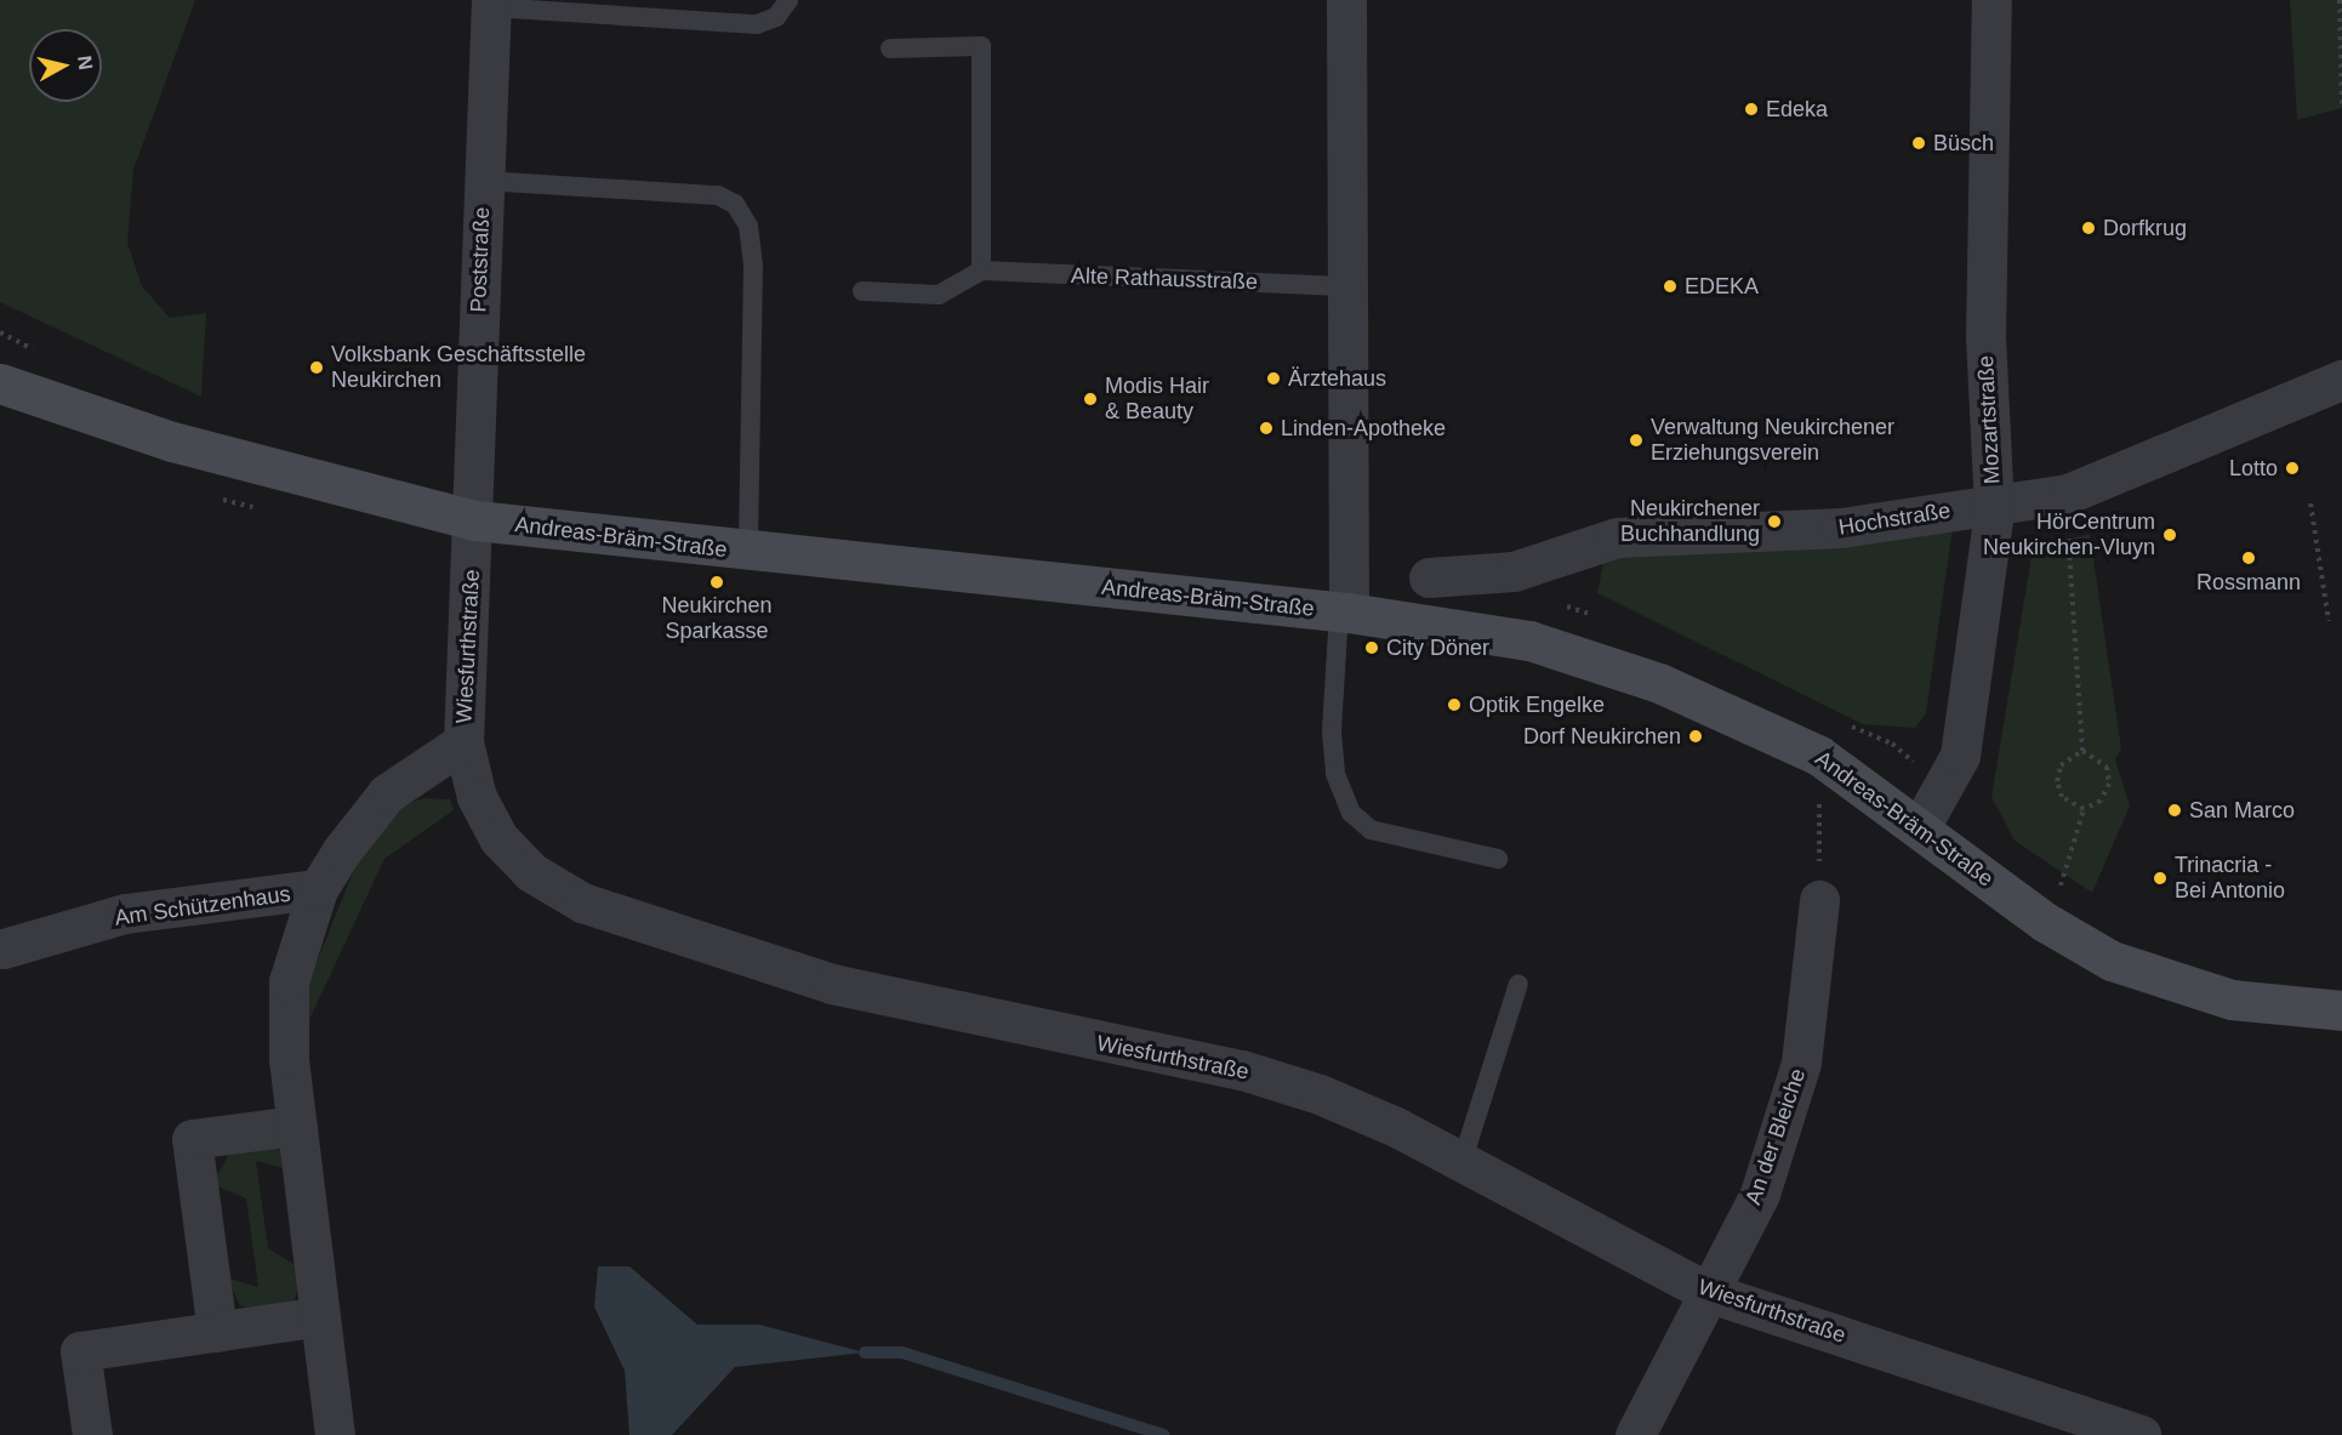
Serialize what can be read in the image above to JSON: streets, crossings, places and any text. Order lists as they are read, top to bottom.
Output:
{
  "streets": {
    "main road": ["Andreas-Bräm-Straße"],
    "street": [
      "Poststraße",
      "Mozartstraße",
      "Hochstraße",
      "Wiesfurthstraße",
      "Am Schützenhaus",
      "An der Bleiche"
    ],
    "lane": ["Alte Rathausstraße"]
  },
  "crossings": [
    ["Poststraße", "Andreas-Bräm-Straße"],
    ["Poststraße", "Wiesfurthstraße"],
    ["Mozartstraße", "Hochstraße"],
    ["Mozartstraße", "Andreas-Bräm-Straße"],
    ["Andreas-Bräm-Straße", "Wiesfurthstraße"],
    ["Wiesfurthstraße", "Am Schützenhaus"],
    ["Wiesfurthstraße", "An der Bleiche"]
  ],
  "places": [
    "Edeka",
    "Büsch",
    "Dorfkrug",
    "EDEKA",
    "Volksbank Geschäftsstelle Neukirchen",
    "Ärztehaus",
    "Modis Hair & Beauty",
    "Linden-Apotheke",
    "Verwaltung Neukirchener Erziehungsverein",
    "Lotto",
    "Neukirchener Buchhandlung",
    "HörCentrum Neukirchen-Vluyn",
    "Rossmann",
    "Neukirchen Sparkasse",
    "City Döner",
    "Optik Engelke",
    "Dorf Neukirchen",
    "San Marco",
    "Trinacria - Bei Antonio"
  ],
  "north": "right"
}
